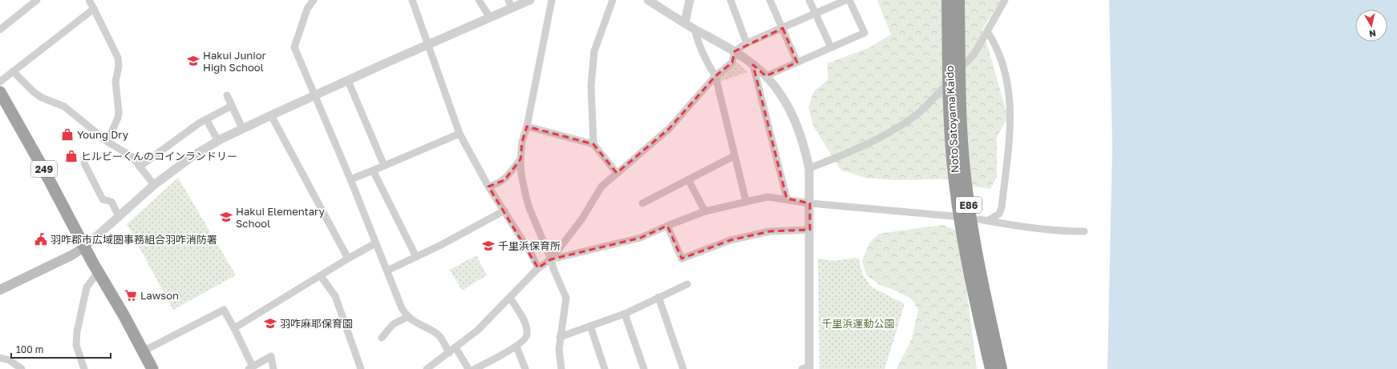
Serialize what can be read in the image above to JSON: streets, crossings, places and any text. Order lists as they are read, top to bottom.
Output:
{
  "streets": {
    "highway": ["Noto Satoyama Kaido", "249", "E86"]
  },
  "parks": ["千里浜運動公園"],
  "places": {
    "school or university": [
      "Hakui Junior High School",
      "Hakui Elementary School",
      "千里浜保育所",
      "羽咋麻耶保育園"
    ],
    "shop": ["Young Dry", "ヒルビーくんのコインランドリー"],
    "public building": ["羽咋郡市広域圏事務組合羽咋消防署"],
    "supermarket": ["Lawson"]
  },
  "scale_bar": "100 m",
  "north": "bottom"
}
